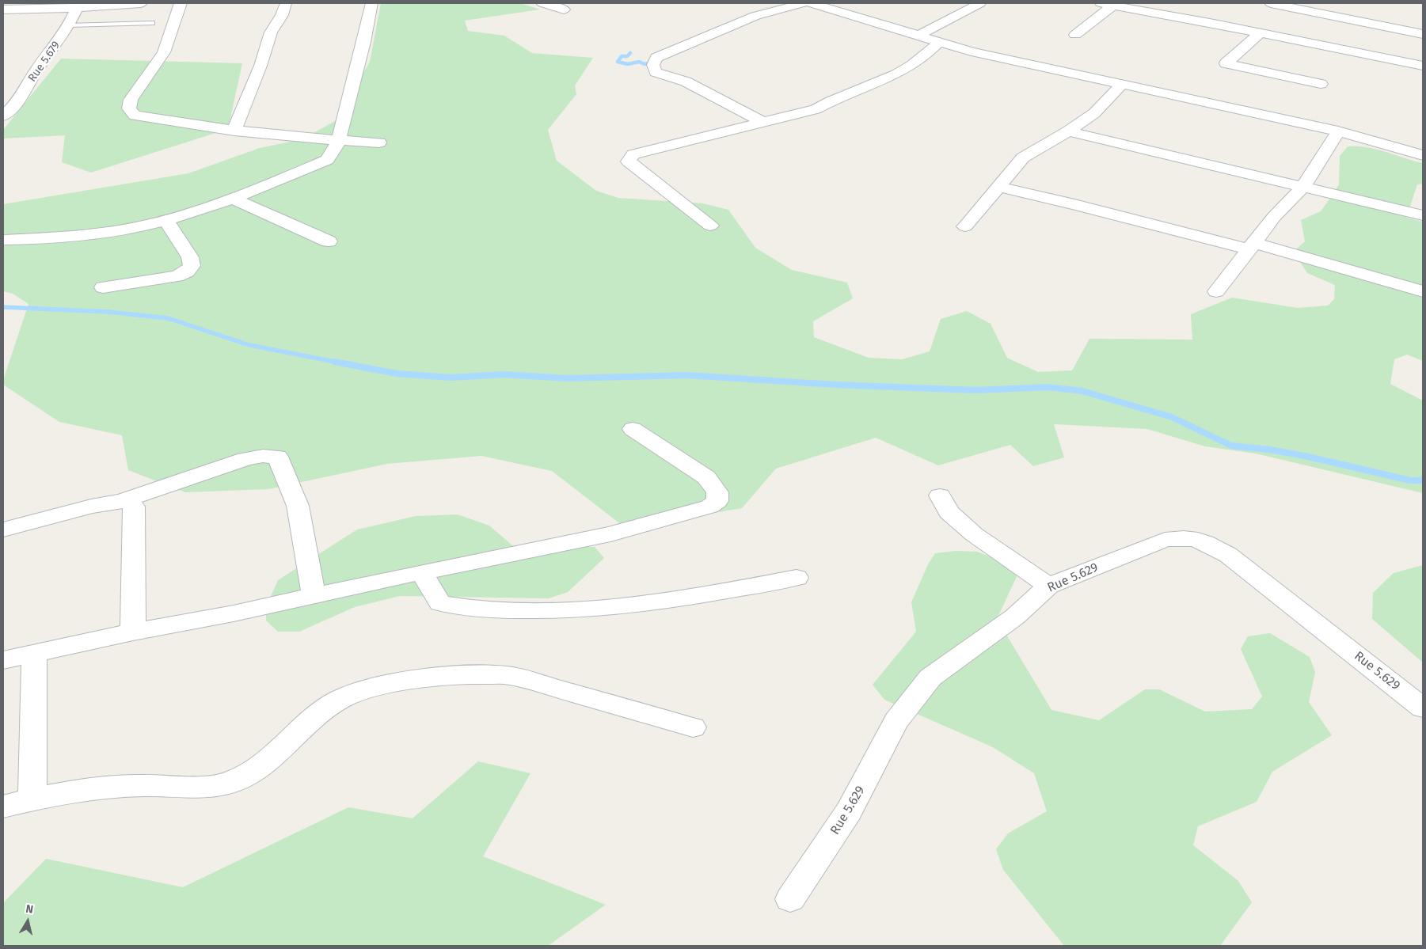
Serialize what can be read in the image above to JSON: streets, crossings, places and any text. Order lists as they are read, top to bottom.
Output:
{
  "streets": {
    "street": ["Rue 5.679", "Rue 5.629"]
  },
  "north": "top"
}
